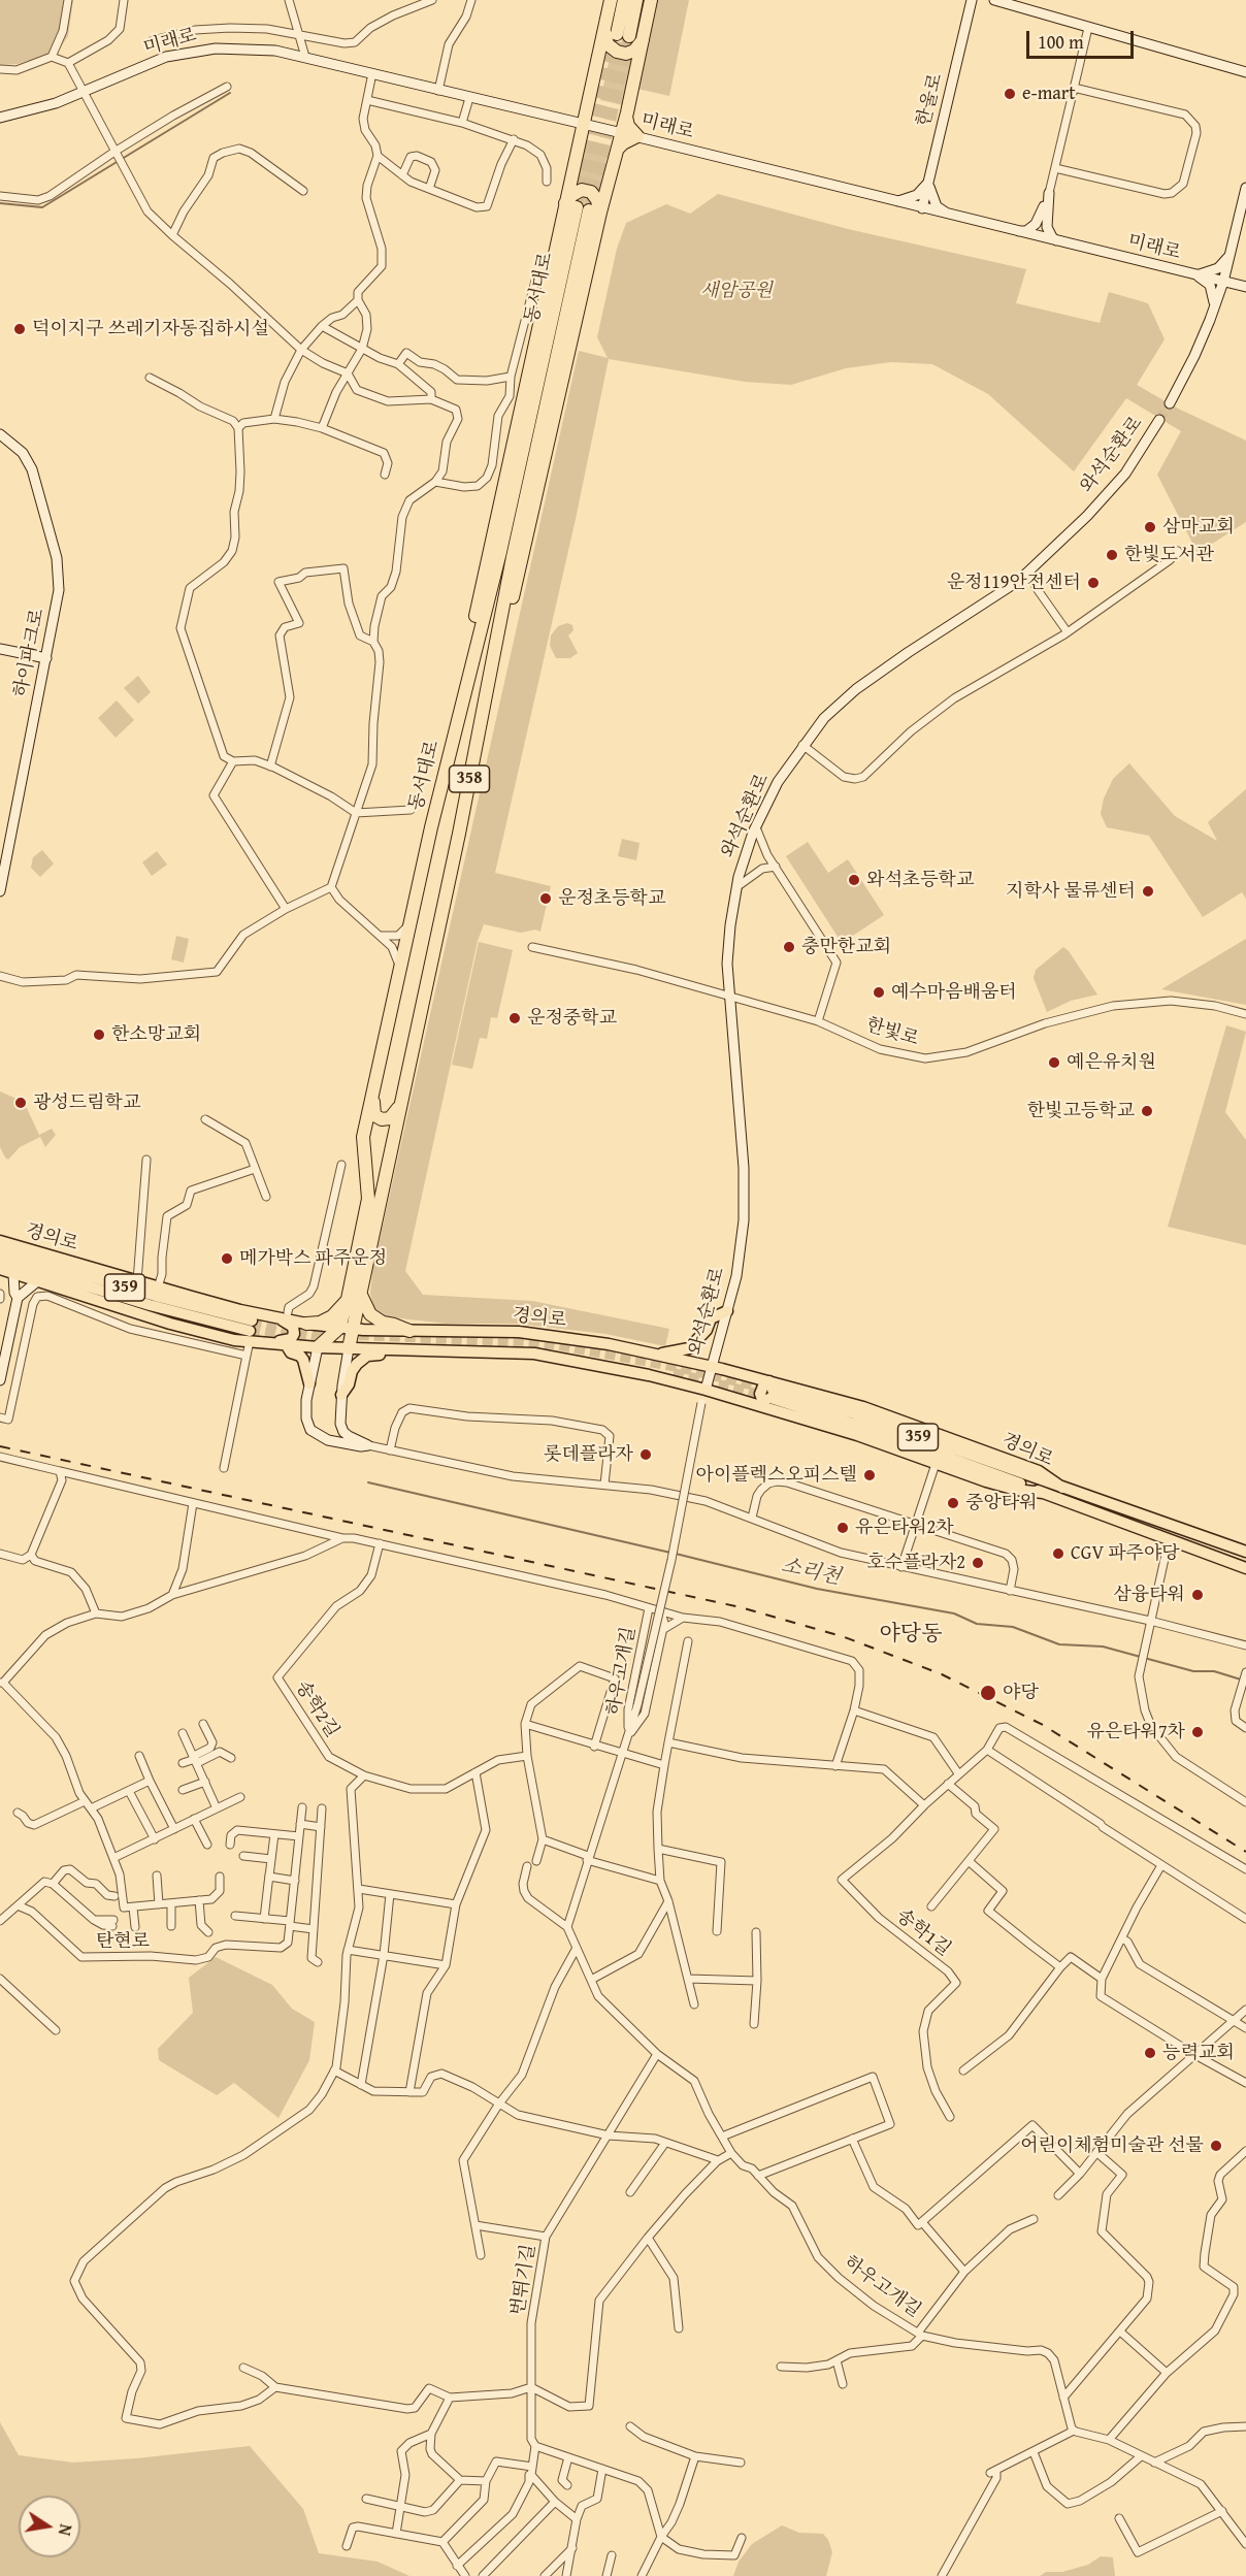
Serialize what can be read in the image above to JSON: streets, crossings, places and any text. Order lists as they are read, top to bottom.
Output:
{
  "streets": {
    "highway": ["동서대로"],
    "main road": ["경의로", "359"],
    "street": [
      "미래로",
      "한울로",
      "와석순환로",
      "하이파크로",
      "한빛로",
      "하우고개길",
      "송학2길",
      "송학1길",
      "탄현로",
      "번뛰기길"
    ]
  },
  "crossings": [
    ["미래로", "한울로"],
    ["동서대로", "경의로"],
    ["와석순환로", "한빛로"],
    ["와석순환로", "경의로"],
    ["와석순환로", "하우고개길"],
    ["경의로", "359"],
    ["경의로", "하우고개길"],
    ["하우고개길", "번뛰기길"]
  ],
  "districts": ["야당동"],
  "water": ["소리천"],
  "parks": ["새암공원"],
  "places": [
    "e-mart",
    "덕이지구 쓰레기자동집하시설",
    "삼마교회",
    "한빛도서관",
    "운정119안전센터",
    "와석초등학교",
    "지학사 물류센터",
    "운정초등학교",
    "충만한교회",
    "예수마음배움터",
    "운정중학교",
    "한소망교회",
    "예은유치원",
    "광성드림학교",
    "한빛고등학교",
    "메가박스 파주운정",
    "롯데플라자",
    "아이플렉스오피스텔",
    "중앙타워",
    "유은타워2차",
    "CGV 파주야당",
    "호수플라자2",
    "삼융타워",
    "야당",
    "유은타워7차",
    "능력교회",
    "어린이체험미술관 선물"
  ],
  "scale_bar": "100 m",
  "north": "right"
}
